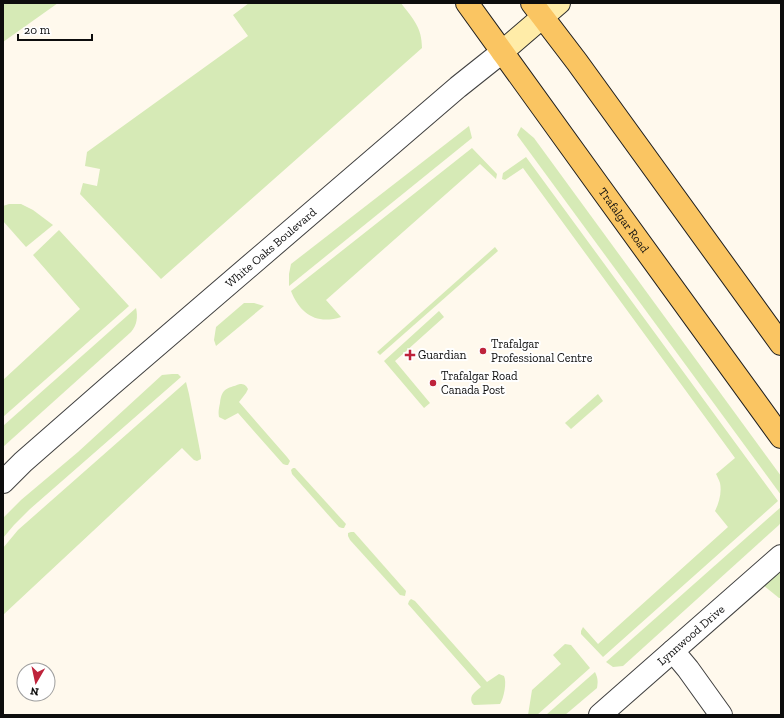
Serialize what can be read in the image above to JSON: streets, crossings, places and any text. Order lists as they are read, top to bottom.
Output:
{
  "streets": {
    "main road": ["Trafalgar Road"],
    "street": ["White Oaks Boulevard", "Lynnwood Drive"]
  },
  "crossings": [
    ["Trafalgar Road", "White Oaks Boulevard"]
  ],
  "places": {
    "other": ["Trafalgar Professional Centre", "Trafalgar Road Canada Post"],
    "health": ["Guardian"]
  },
  "scale_bar": "20 m",
  "north": "bottom"
}
